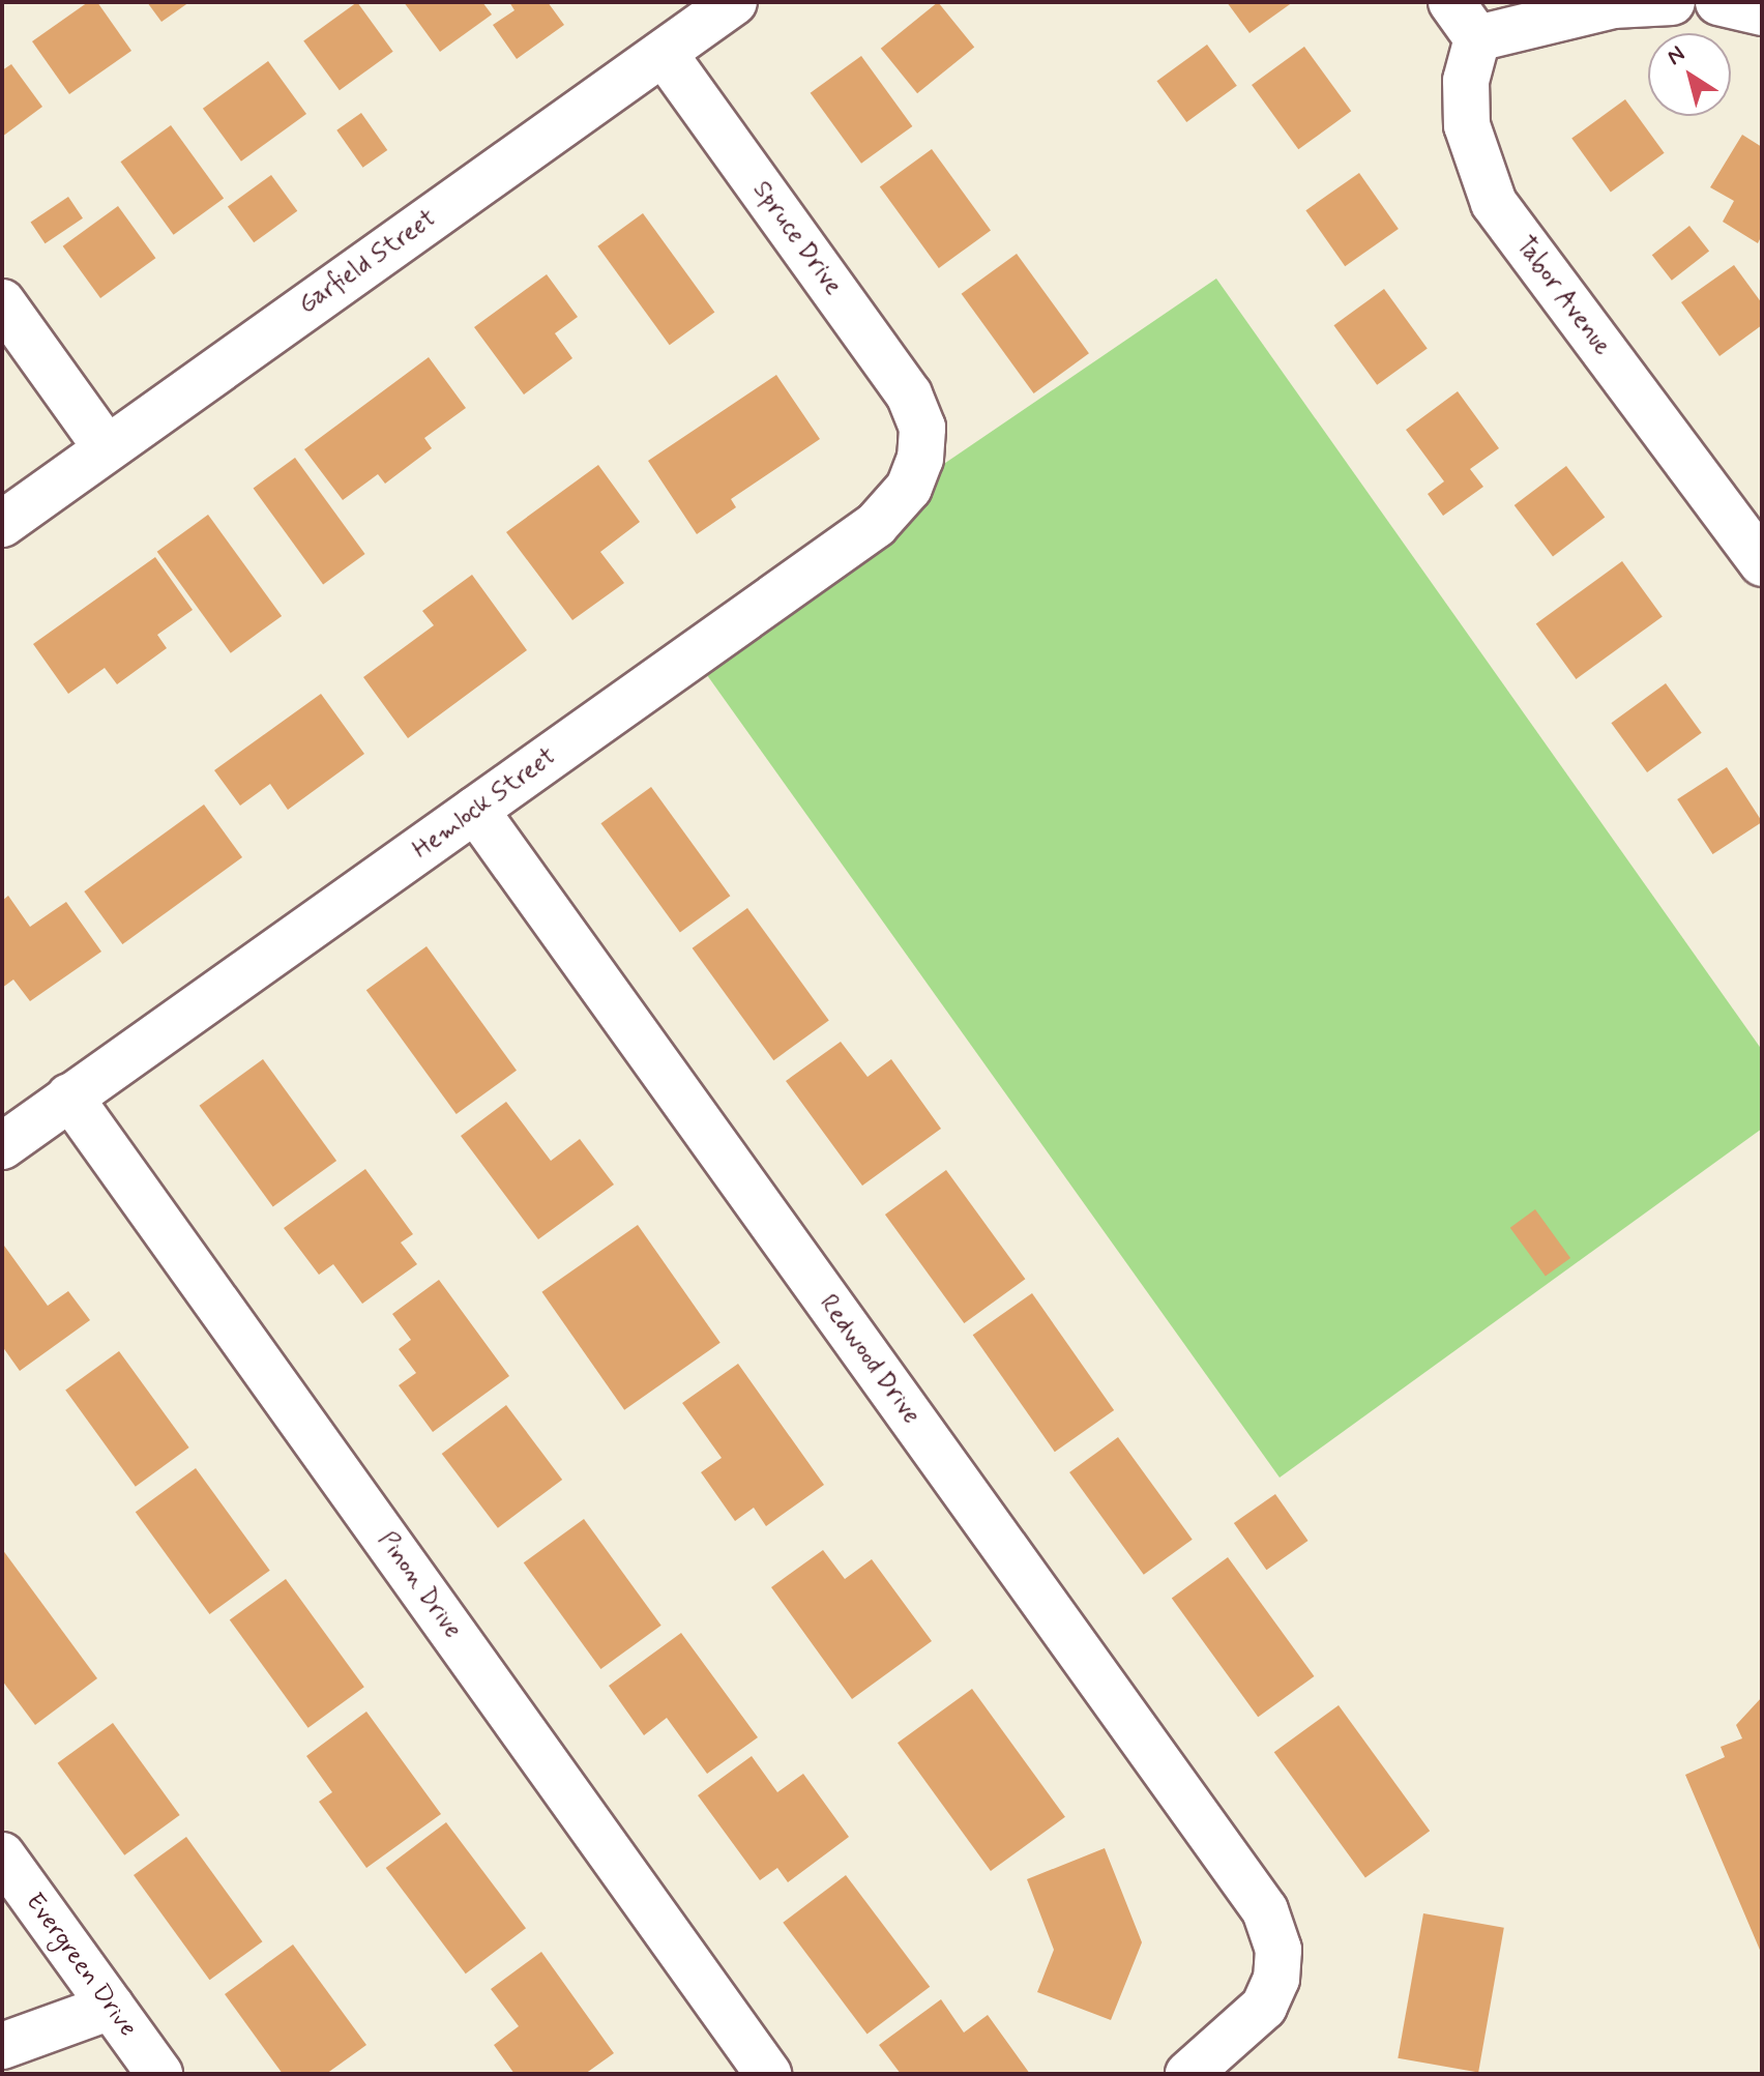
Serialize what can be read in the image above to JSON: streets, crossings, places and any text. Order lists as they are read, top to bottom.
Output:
{
  "streets": {
    "street": [
      "Spruce Drive",
      "Garfield Street",
      "Tabor Avenue",
      "Hemlock Street",
      "Redwood Drive",
      "Pinon Drive",
      "Evergreen Drive"
    ]
  },
  "crossings": [
    ["Spruce Drive", "Garfield Street"],
    ["Spruce Drive", "Hemlock Street"],
    ["Hemlock Street", "Redwood Drive"],
    ["Hemlock Street", "Pinon Drive"]
  ],
  "north": "top left"
}
